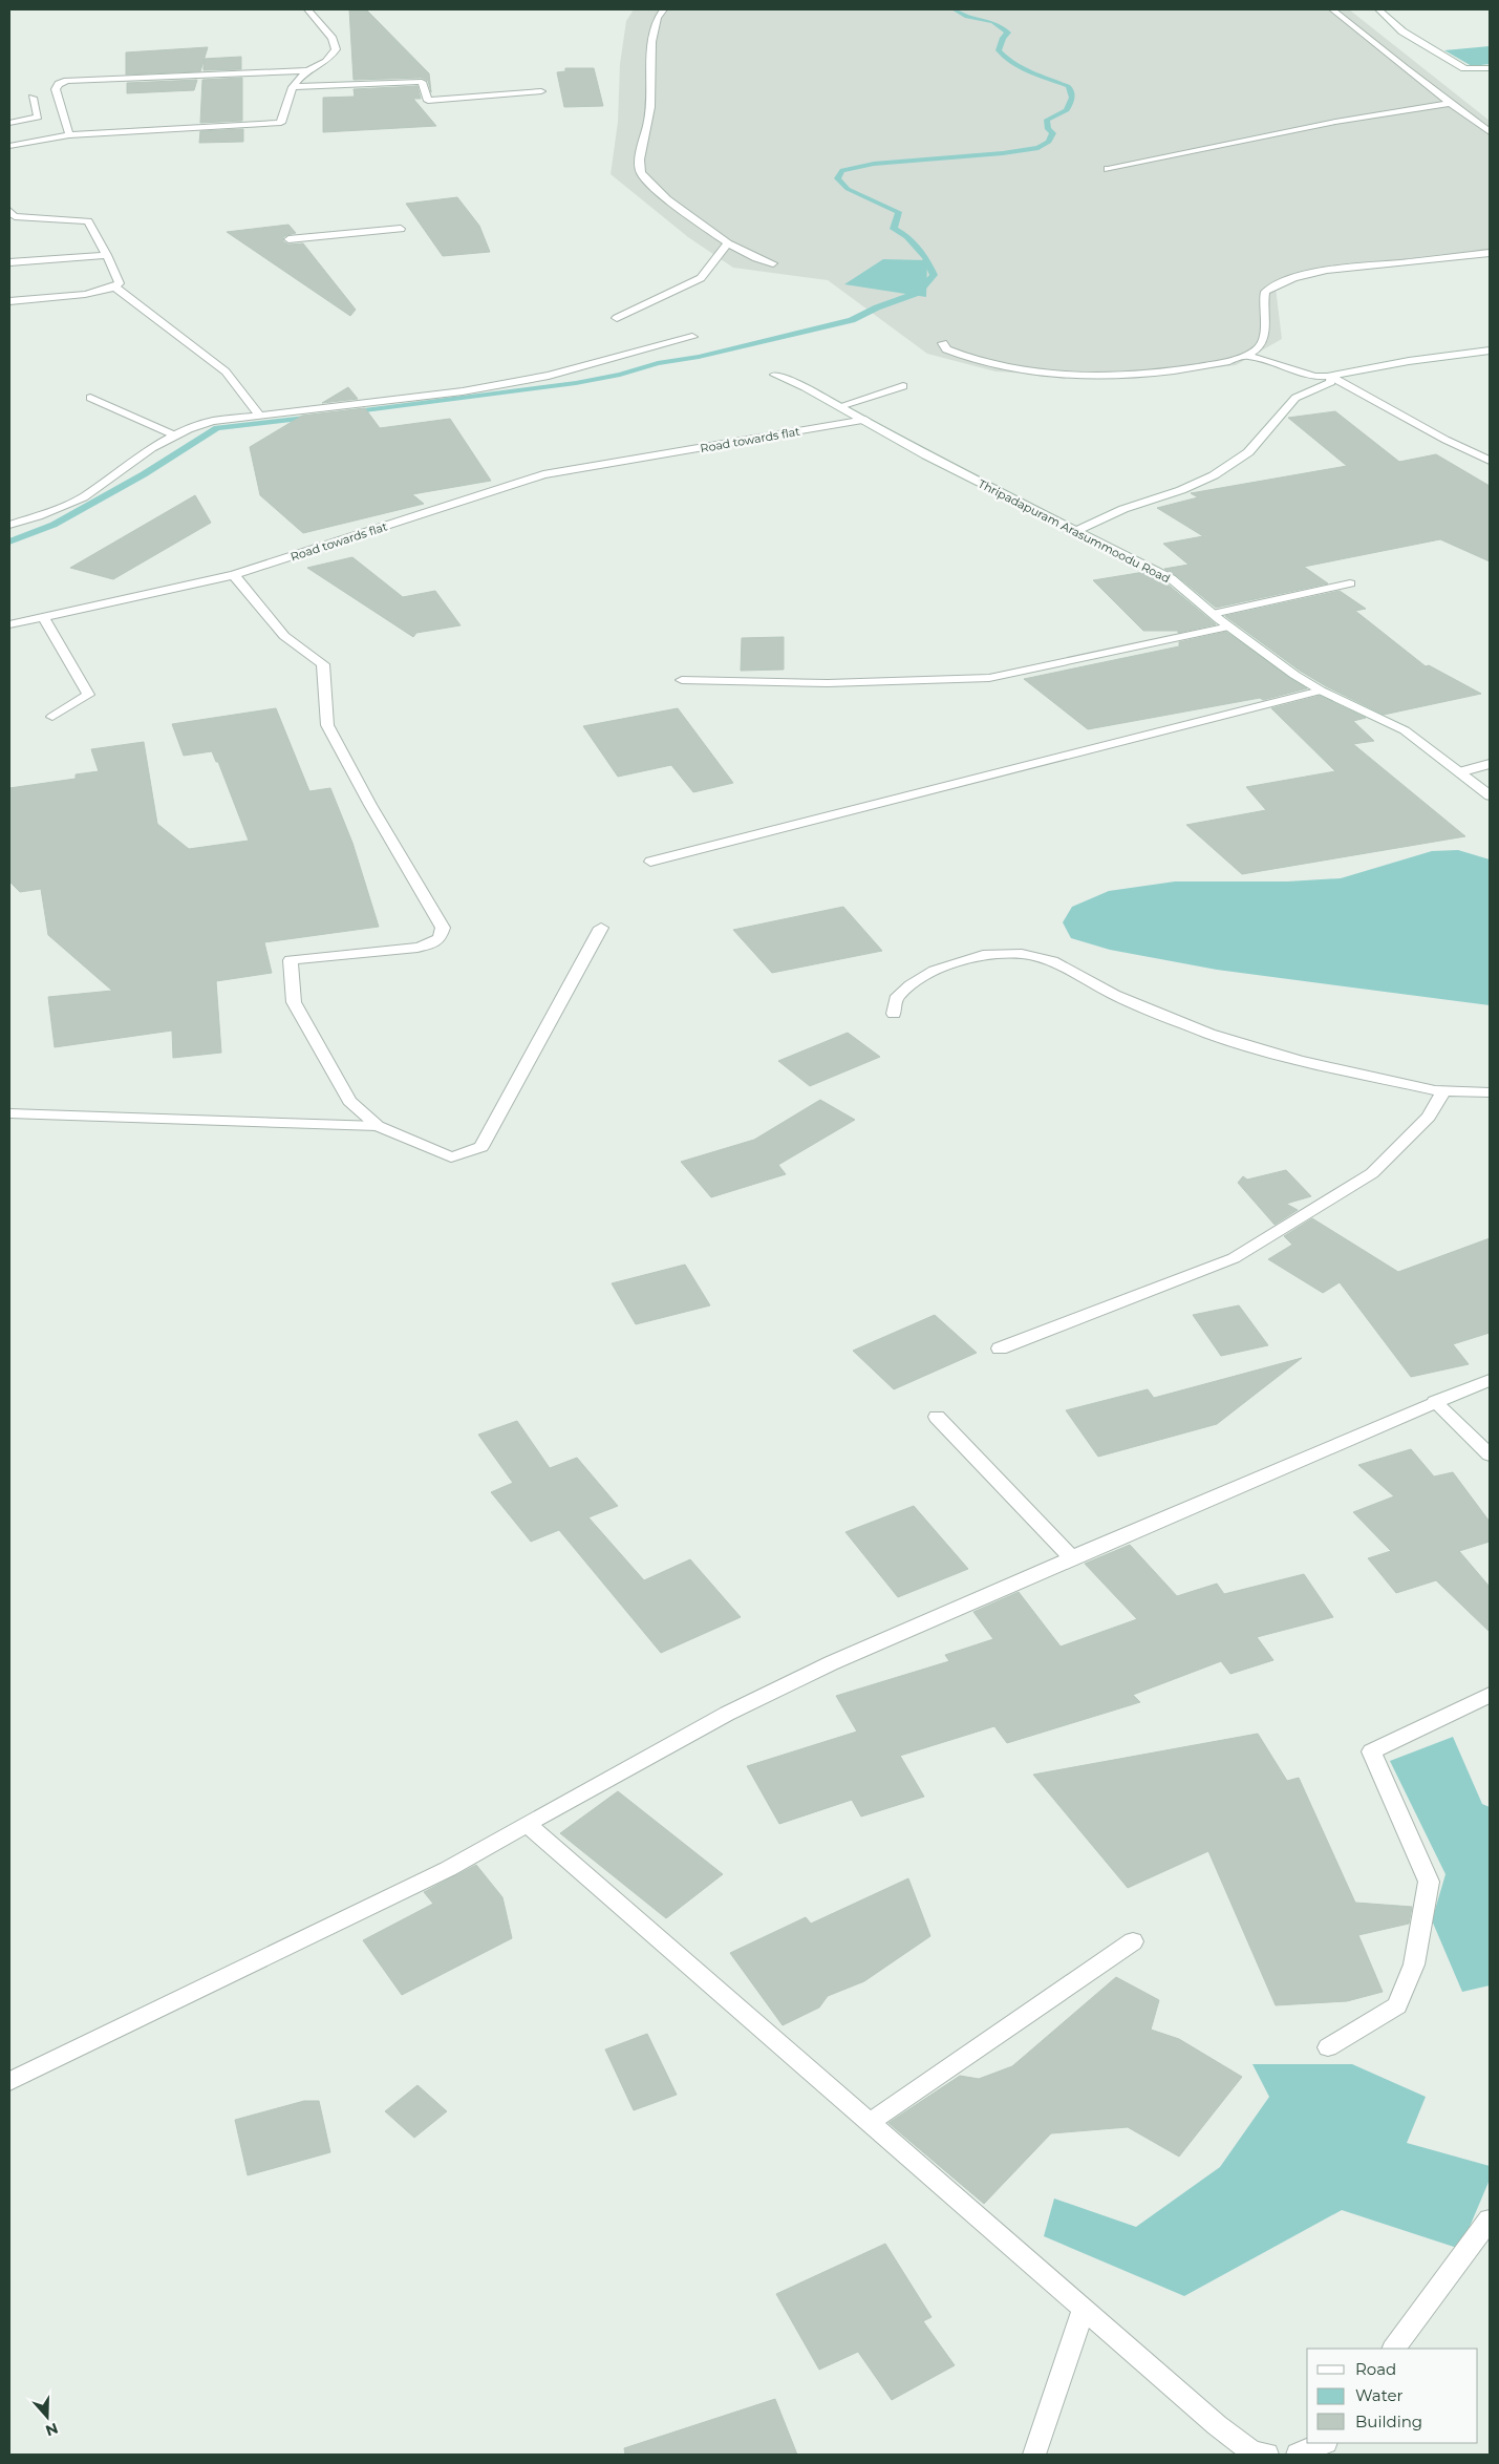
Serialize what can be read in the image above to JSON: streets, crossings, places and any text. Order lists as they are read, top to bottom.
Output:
{
  "streets": {
    "street": ["Road towards flat", "Thripadapuram Arasummoodu Road"]
  },
  "crossings": [
    ["Road towards flat", "Thripadapuram Arasummoodu Road"]
  ],
  "legend": ["Road", "Water", "Building"],
  "north": "bottom"
}
